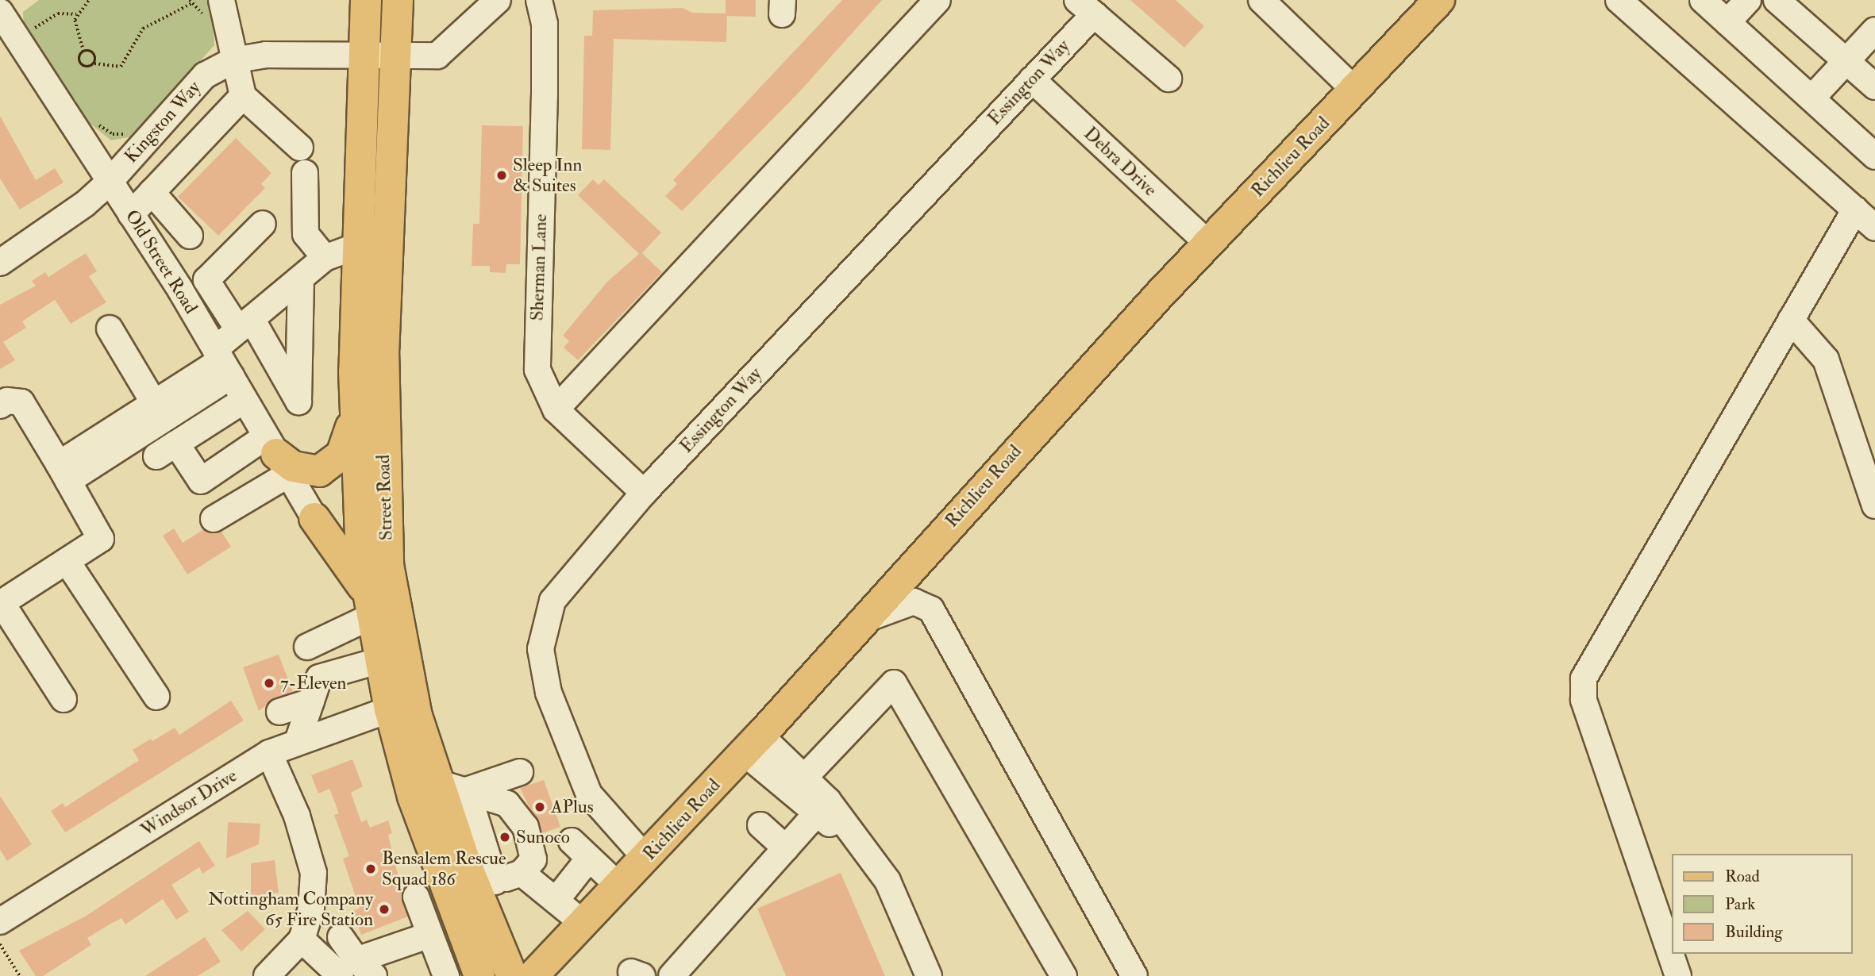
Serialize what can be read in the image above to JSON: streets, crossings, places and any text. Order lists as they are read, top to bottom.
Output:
{
  "streets": {
    "main road": ["Richlieu Road", "Street Road"],
    "street": [
      "Essington Way",
      "Kingston Way",
      "Debra Drive",
      "Old Street Road",
      "Sherman Lane",
      "Windsor Drive"
    ]
  },
  "crossings": [
    ["Essington Way", "Richlieu Road"],
    ["Essington Way", "Debra Drive"],
    ["Essington Way", "Sherman Lane"],
    ["Kingston Way", "Old Street Road"],
    ["Kingston Way", "Street Road"],
    ["Richlieu Road", "Debra Drive"],
    ["Street Road", "Windsor Drive"]
  ],
  "places": [
    "Sleep Inn & Suites",
    "7-Eleven",
    "APlus",
    "Sunoco",
    "Bensalem Rescue Squad 186",
    "Nottingham Company 65 Fire Station"
  ],
  "legend": ["Road", "Park", "Building"]
}
